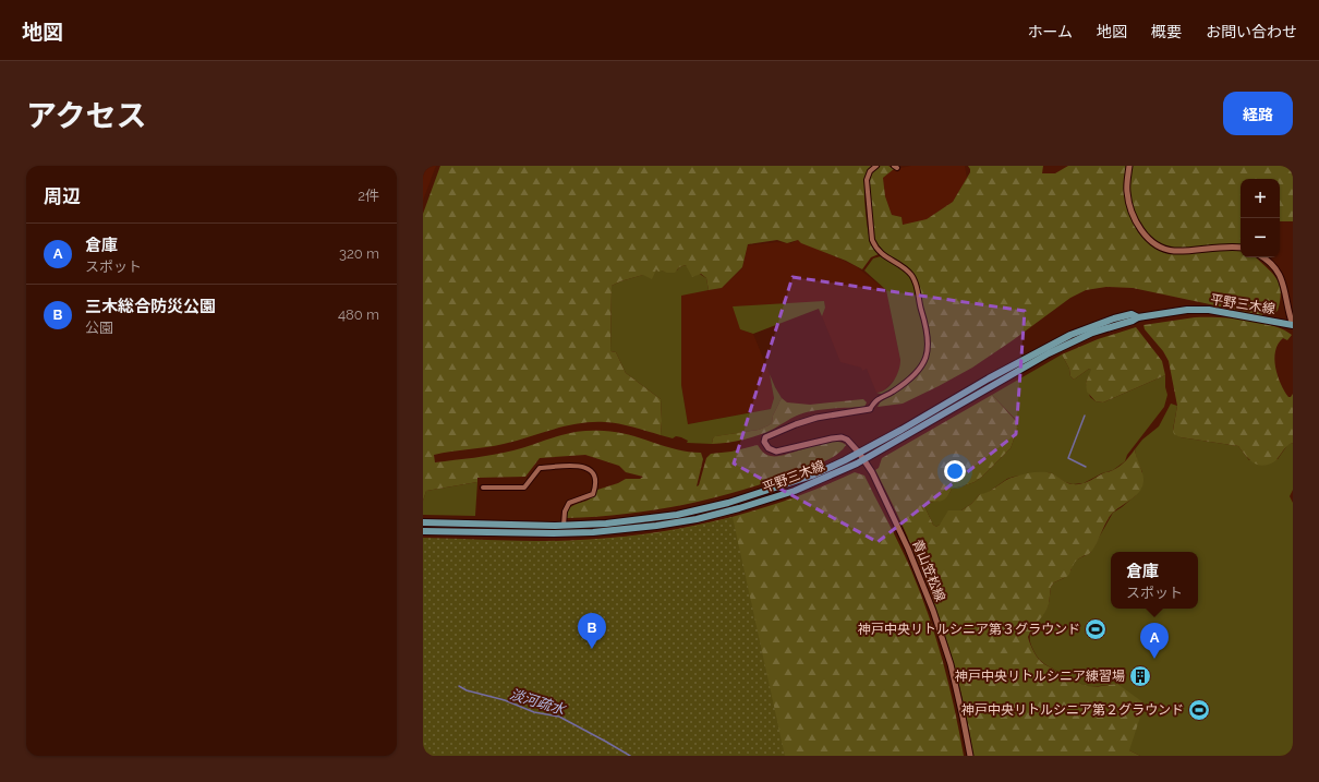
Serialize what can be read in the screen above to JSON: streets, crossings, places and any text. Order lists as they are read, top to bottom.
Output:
{
  "streets": {
    "main road": ["平野三木線"],
    "street": ["青山笠松線"]
  },
  "crossings": [
    ["平野三木線", "青山笠松線"]
  ],
  "water": ["淡河疏水"],
  "places": {
    "sports": ["神戸中央リトルシニア第３グラウンド", "神戸中央リトルシニア第２グラウンド"],
    "building": ["神戸中央リトルシニア練習場"]
  },
  "page": {
    "header": "地図",
    "nav": [
      "ホーム",
      "地図",
      "概要",
      "お問い合わせ"
    ],
    "title": "アクセス",
    "buttons": "経路",
    "heading": ["周辺", "2件"],
    "map_buttons": ["+", "−"],
    "list": [
      {
        "mark": "A",
        "name": "倉庫",
        "note": "スポット",
        "value": "320 m"
      },
      {
        "mark": "B",
        "name": "三木総合防災公園",
        "note": "公園",
        "value": "480 m"
      }
    ],
    "popup": ["倉庫", "スポット"],
    "pins": ["B", "A"]
  }
}
